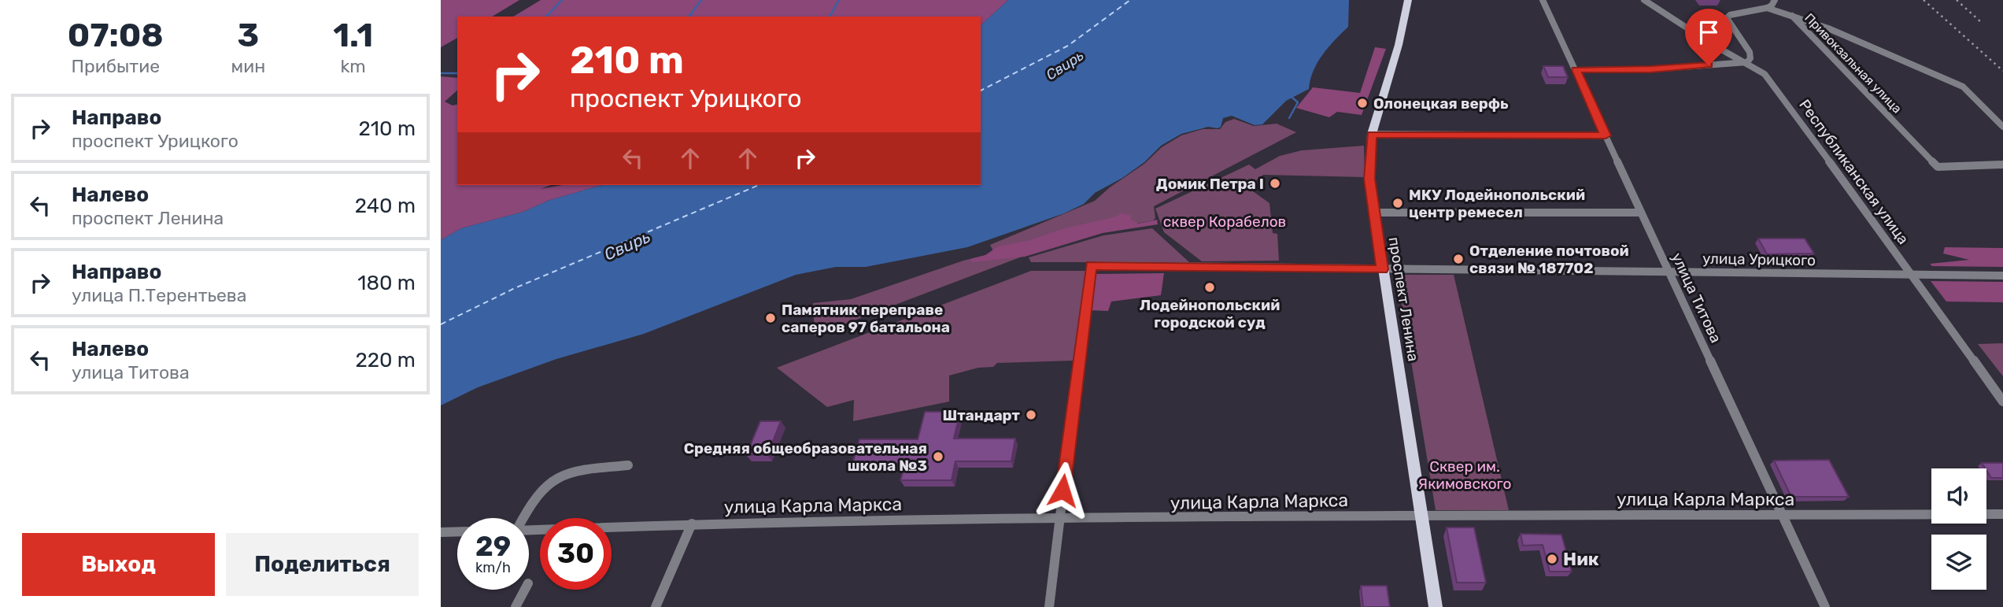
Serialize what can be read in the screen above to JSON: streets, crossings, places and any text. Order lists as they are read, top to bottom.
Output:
{
  "streets": {
    "main road": ["проспект Ленина"],
    "street": [
      "Привокзальная улица",
      "Республиканская улица",
      "улица Урицкого",
      "улица Титова",
      "улица Карла Маркса"
    ]
  },
  "crossings": [
    ["Республиканская улица", "улица Урицкого"],
    ["улица Урицкого", "улица Титова"],
    ["улица Урицкого", "проспект Ленина"],
    ["улица Урицкого", "улица Карла Маркса"],
    ["улица Титова", "улица Карла Маркса"],
    ["проспект Ленина", "улица Карла Маркса"]
  ],
  "water": ["Свирь"],
  "parks": ["сквер Корабелов", "Сквер им. Якимовского"],
  "places": [
    "Олонецкая верфь",
    "Домик Петра I",
    "МКУ Лодейнопольский центр ремесел",
    "Отделение почтовой связи № 187702",
    "Лодейнопольский городской суд",
    "Памятник переправе саперов 97 батальона",
    "Штандарт",
    "Средняя общеобразовательная школа №3",
    "Ник"
  ],
  "page": {
    "eta": [
      "07:08",
      "Прибытие",
      "3",
      "мин",
      "1.1",
      "km"
    ],
    "turn": ["210 m", "проспект Урицкого"],
    "list": [
      {
        "name": "Направо",
        "note": "проспект Урицкого",
        "value": "210 m"
      },
      {
        "name": "Налево",
        "note": "проспект Ленина",
        "value": "240 m"
      },
      {
        "name": "Направо",
        "note": "улица П.Терентьева",
        "value": "180 m"
      },
      {
        "name": "Налево",
        "note": "улица Титова",
        "value": "220 m"
      }
    ],
    "speed": "29 km/h",
    "limit": "30",
    "buttons": ["Выход", "Поделиться"]
  }
}
